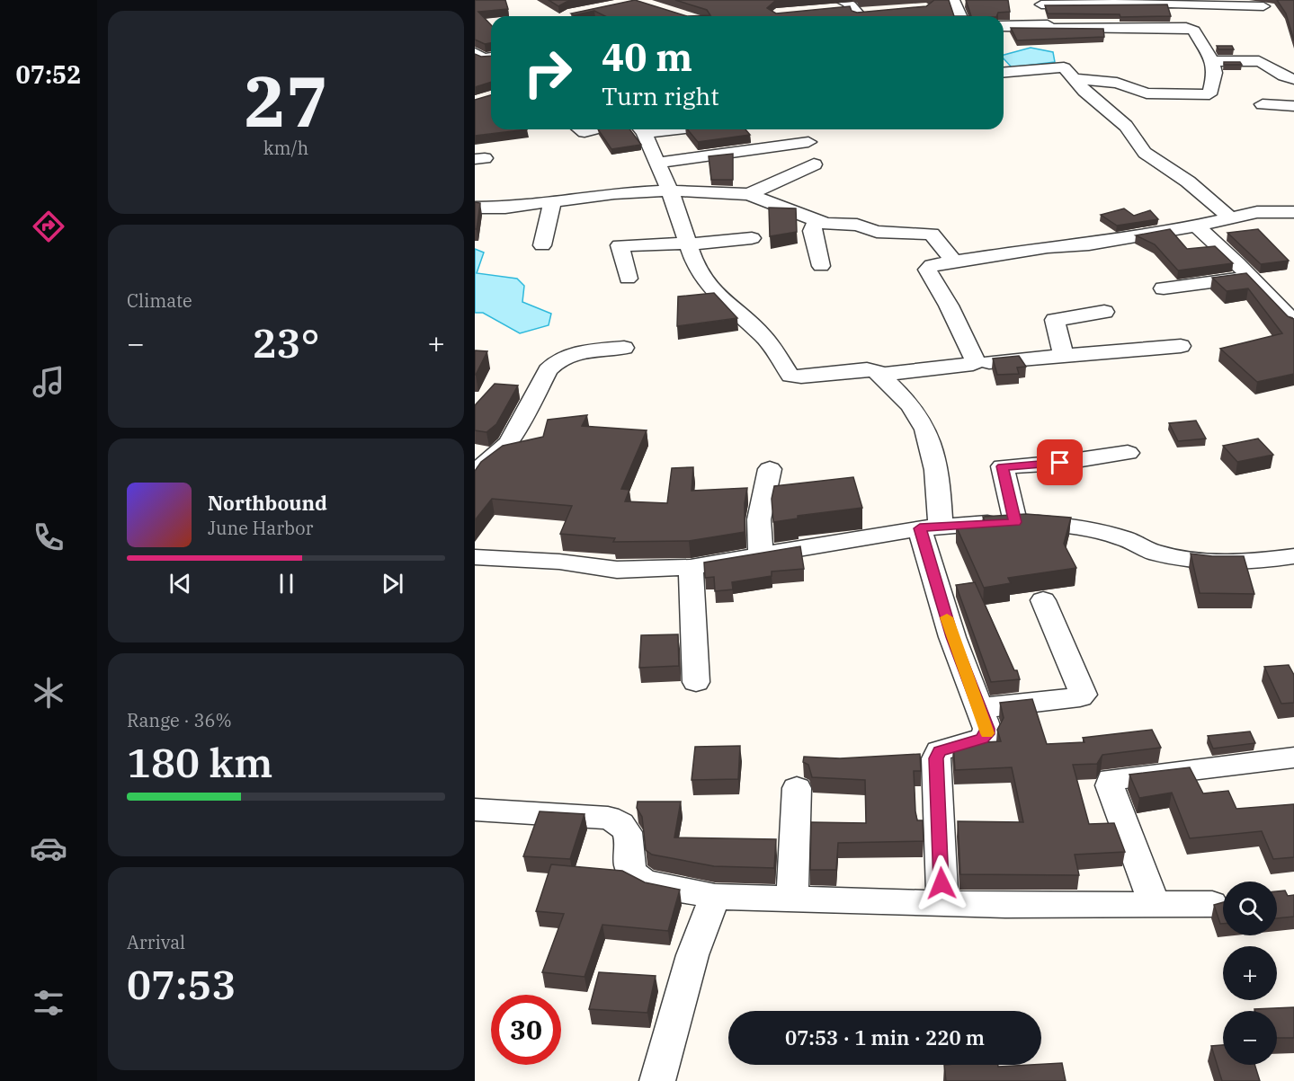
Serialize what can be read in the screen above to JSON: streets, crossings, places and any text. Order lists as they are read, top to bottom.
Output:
{
  "page": {
    "tabs": "07:52",
    "tile": [
      ["27", "km/h"],
      "Climate",
      ["Range · 36%", "180 km"],
      ["Arrival", "07:53"]
    ],
    "turn": ["40 m", "Turn right"],
    "heat": ["−", "23°", "+"],
    "song": ["Northbound", "June Harbor"],
    "map_buttons": ["+", "−"],
    "limit": "30",
    "trip": "07:53 · 1 min · 220 m"
  }
}
